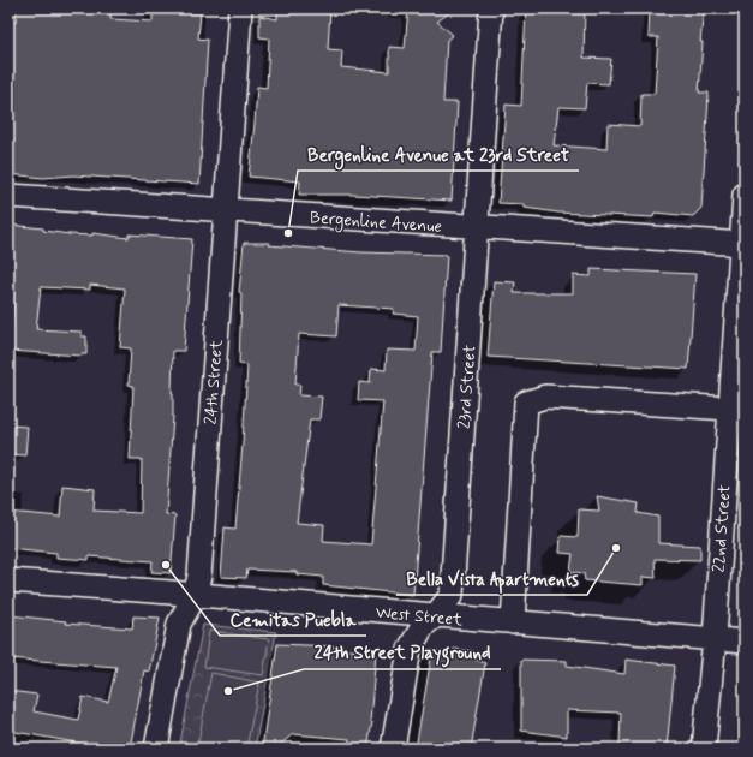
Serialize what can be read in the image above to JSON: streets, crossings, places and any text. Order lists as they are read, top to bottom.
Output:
{
  "streets": {
    "street": [
      "Bergenline Avenue",
      "24th Street",
      "23rd Street",
      "22nd Street",
      "West Street"
    ]
  },
  "crossings": [
    ["Bergenline Avenue", "24th Street"],
    ["Bergenline Avenue", "23rd Street"],
    ["Bergenline Avenue", "22nd Street"],
    ["24th Street", "West Street"],
    ["23rd Street", "West Street"],
    ["22nd Street", "West Street"]
  ],
  "places": [
    "Bergenline Avenue at 23rd Street",
    "Bella Vista Apartments",
    "Cemitas Puebla",
    "24th Street Playground"
  ]
}
